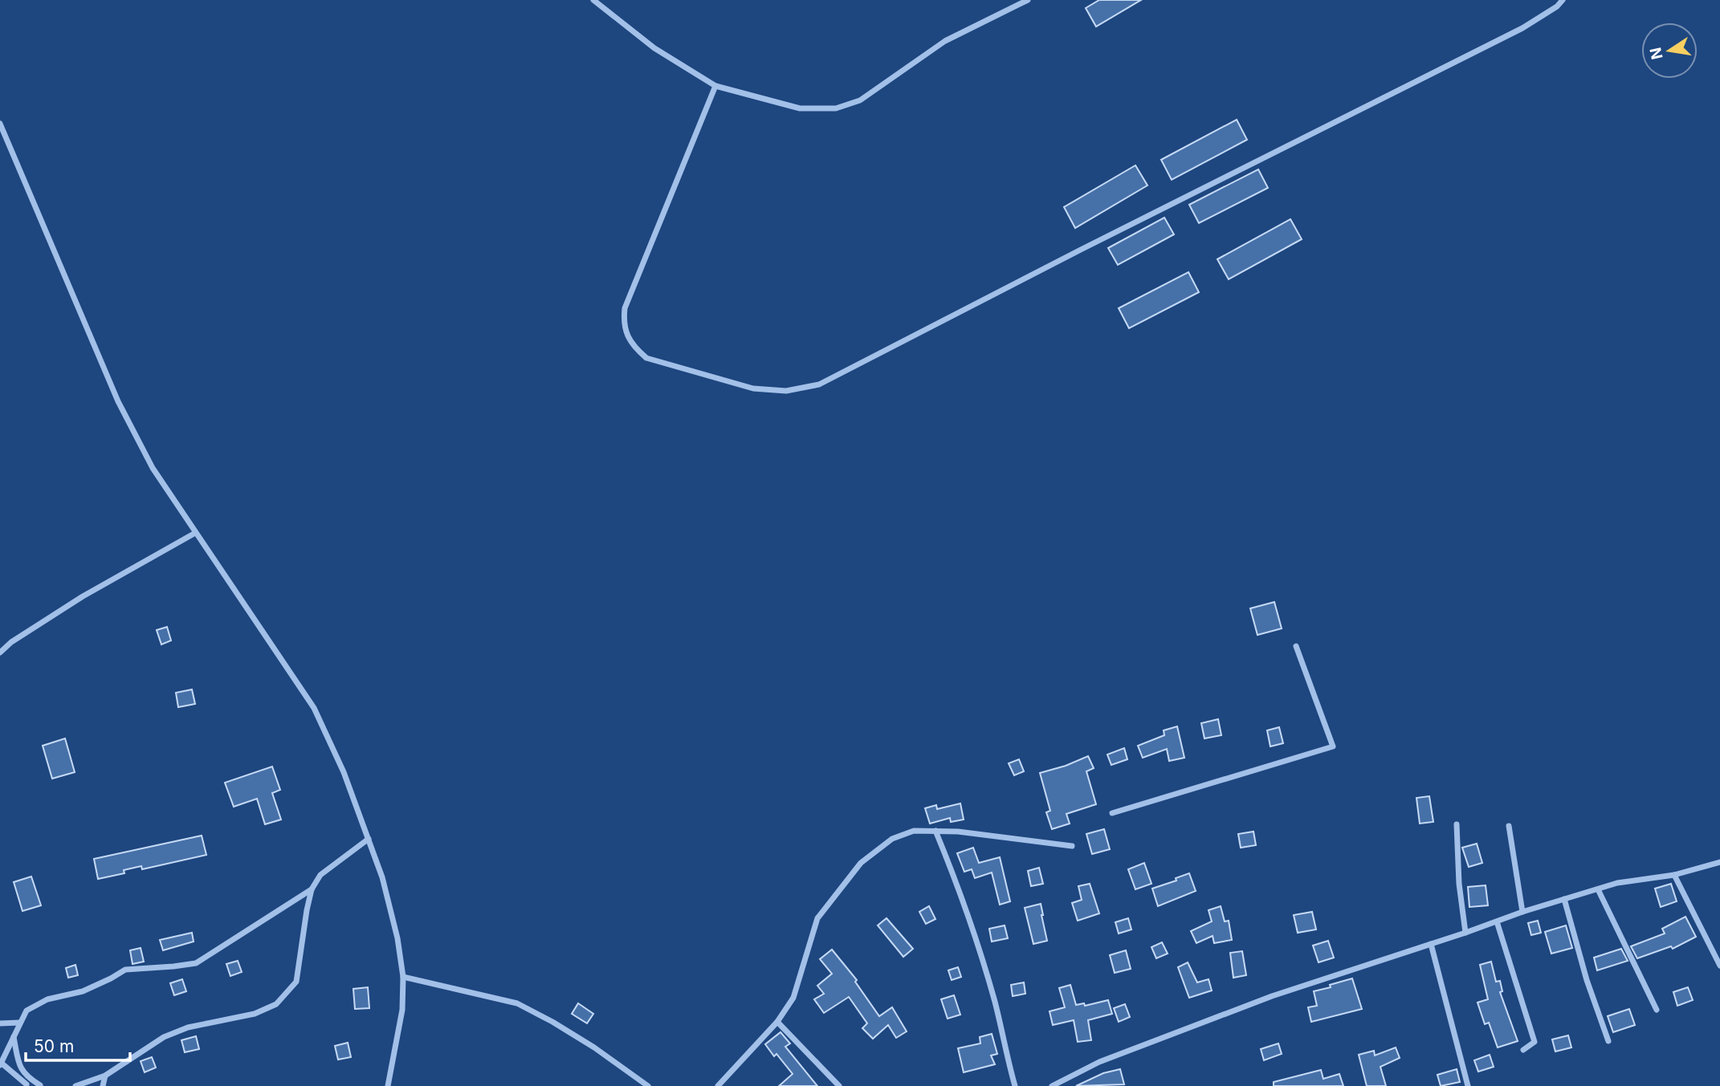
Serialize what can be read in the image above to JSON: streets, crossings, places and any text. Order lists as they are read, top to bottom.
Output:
{
  "scale_bar": "50 m",
  "north": "left"
}
